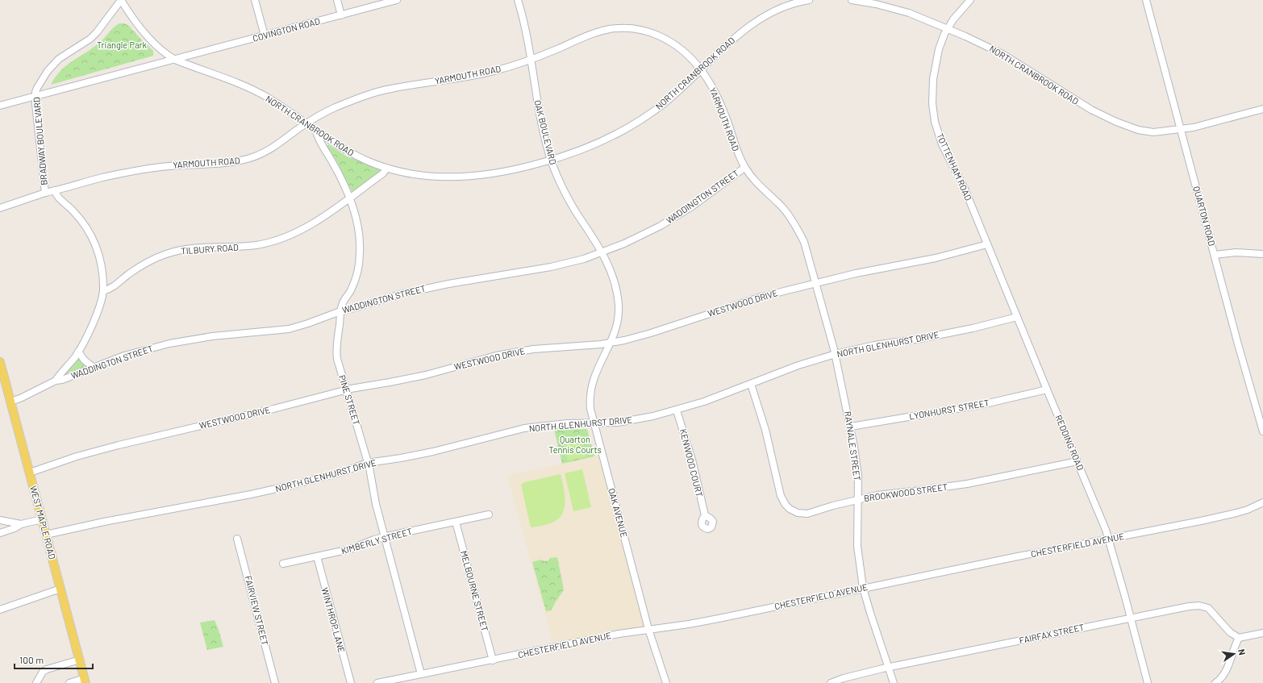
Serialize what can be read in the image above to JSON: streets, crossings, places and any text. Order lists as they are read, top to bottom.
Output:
{
  "streets": {
    "main road": ["WEST MAPLE ROAD"],
    "street": [
      "COVINGTON ROAD",
      "NORTH CRANBROOK ROAD",
      "YARMOUTH ROAD",
      "OAK BOULEVARD",
      "BRADWAY BOULEVARD",
      "TOTTENHAM ROAD",
      "WADDINGTON STREET",
      "QUARTON ROAD",
      "TILBURY ROAD",
      "WESTWOOD DRIVE",
      "NORTH GLENHURST DRIVE",
      "PINE STREET",
      "LYONHURST STREET",
      "REDDING ROAD",
      "RAYNALE STREET",
      "KENWOOD COURT",
      "BROOKWOOD STREET",
      "OAK AVENUE",
      "KIMBERLY STREET",
      "CHESTERFIELD AVENUE",
      "MELBOURNE STREET",
      "FAIRVIEW STREET",
      "WINTHROP LANE",
      "FAIRFAX STREET"
    ]
  },
  "crossings": [
    ["COVINGTON ROAD", "NORTH CRANBROOK ROAD"],
    ["NORTH CRANBROOK ROAD", "YARMOUTH ROAD"],
    ["NORTH CRANBROOK ROAD", "OAK BOULEVARD"],
    ["NORTH CRANBROOK ROAD", "BRADWAY BOULEVARD"],
    ["NORTH CRANBROOK ROAD", "TOTTENHAM ROAD"],
    ["NORTH CRANBROOK ROAD", "QUARTON ROAD"],
    ["NORTH CRANBROOK ROAD", "TILBURY ROAD"],
    ["NORTH CRANBROOK ROAD", "PINE STREET"],
    ["YARMOUTH ROAD", "OAK BOULEVARD"],
    ["YARMOUTH ROAD", "BRADWAY BOULEVARD"],
    ["YARMOUTH ROAD", "WADDINGTON STREET"],
    ["YARMOUTH ROAD", "RAYNALE STREET"],
    ["OAK BOULEVARD", "WADDINGTON STREET"],
    ["OAK BOULEVARD", "WESTWOOD DRIVE"],
    ["OAK BOULEVARD", "OAK AVENUE"],
    ["TOTTENHAM ROAD", "REDDING ROAD"],
    ["WADDINGTON STREET", "PINE STREET"],
    ["WADDINGTON STREET", "WEST MAPLE ROAD"],
    ["TILBURY ROAD", "PINE STREET"],
    ["WESTWOOD DRIVE", "PINE STREET"],
    ["WESTWOOD DRIVE", "REDDING ROAD"],
    ["WESTWOOD DRIVE", "RAYNALE STREET"],
    ["WESTWOOD DRIVE", "OAK AVENUE"],
    ["WESTWOOD DRIVE", "WEST MAPLE ROAD"],
    ["NORTH GLENHURST DRIVE", "PINE STREET"],
    ["NORTH GLENHURST DRIVE", "REDDING ROAD"],
    ["NORTH GLENHURST DRIVE", "RAYNALE STREET"],
    ["NORTH GLENHURST DRIVE", "KENWOOD COURT"],
    ["NORTH GLENHURST DRIVE", "BROOKWOOD STREET"],
    ["NORTH GLENHURST DRIVE", "OAK AVENUE"],
    ["NORTH GLENHURST DRIVE", "WEST MAPLE ROAD"],
    ["PINE STREET", "KIMBERLY STREET"],
    ["PINE STREET", "CHESTERFIELD AVENUE"],
    ["LYONHURST STREET", "REDDING ROAD"],
    ["LYONHURST STREET", "RAYNALE STREET"],
    ["REDDING ROAD", "BROOKWOOD STREET"],
    ["REDDING ROAD", "CHESTERFIELD AVENUE"],
    ["REDDING ROAD", "FAIRFAX STREET"],
    ["RAYNALE STREET", "BROOKWOOD STREET"],
    ["RAYNALE STREET", "CHESTERFIELD AVENUE"],
    ["RAYNALE STREET", "FAIRFAX STREET"],
    ["OAK AVENUE", "CHESTERFIELD AVENUE"],
    ["KIMBERLY STREET", "MELBOURNE STREET"],
    ["KIMBERLY STREET", "WINTHROP LANE"],
    ["CHESTERFIELD AVENUE", "MELBOURNE STREET"]
  ],
  "parks": ["Triangle Park", "Quarton Tennis Courts"],
  "scale_bar": "100 m",
  "north": "right"
}
